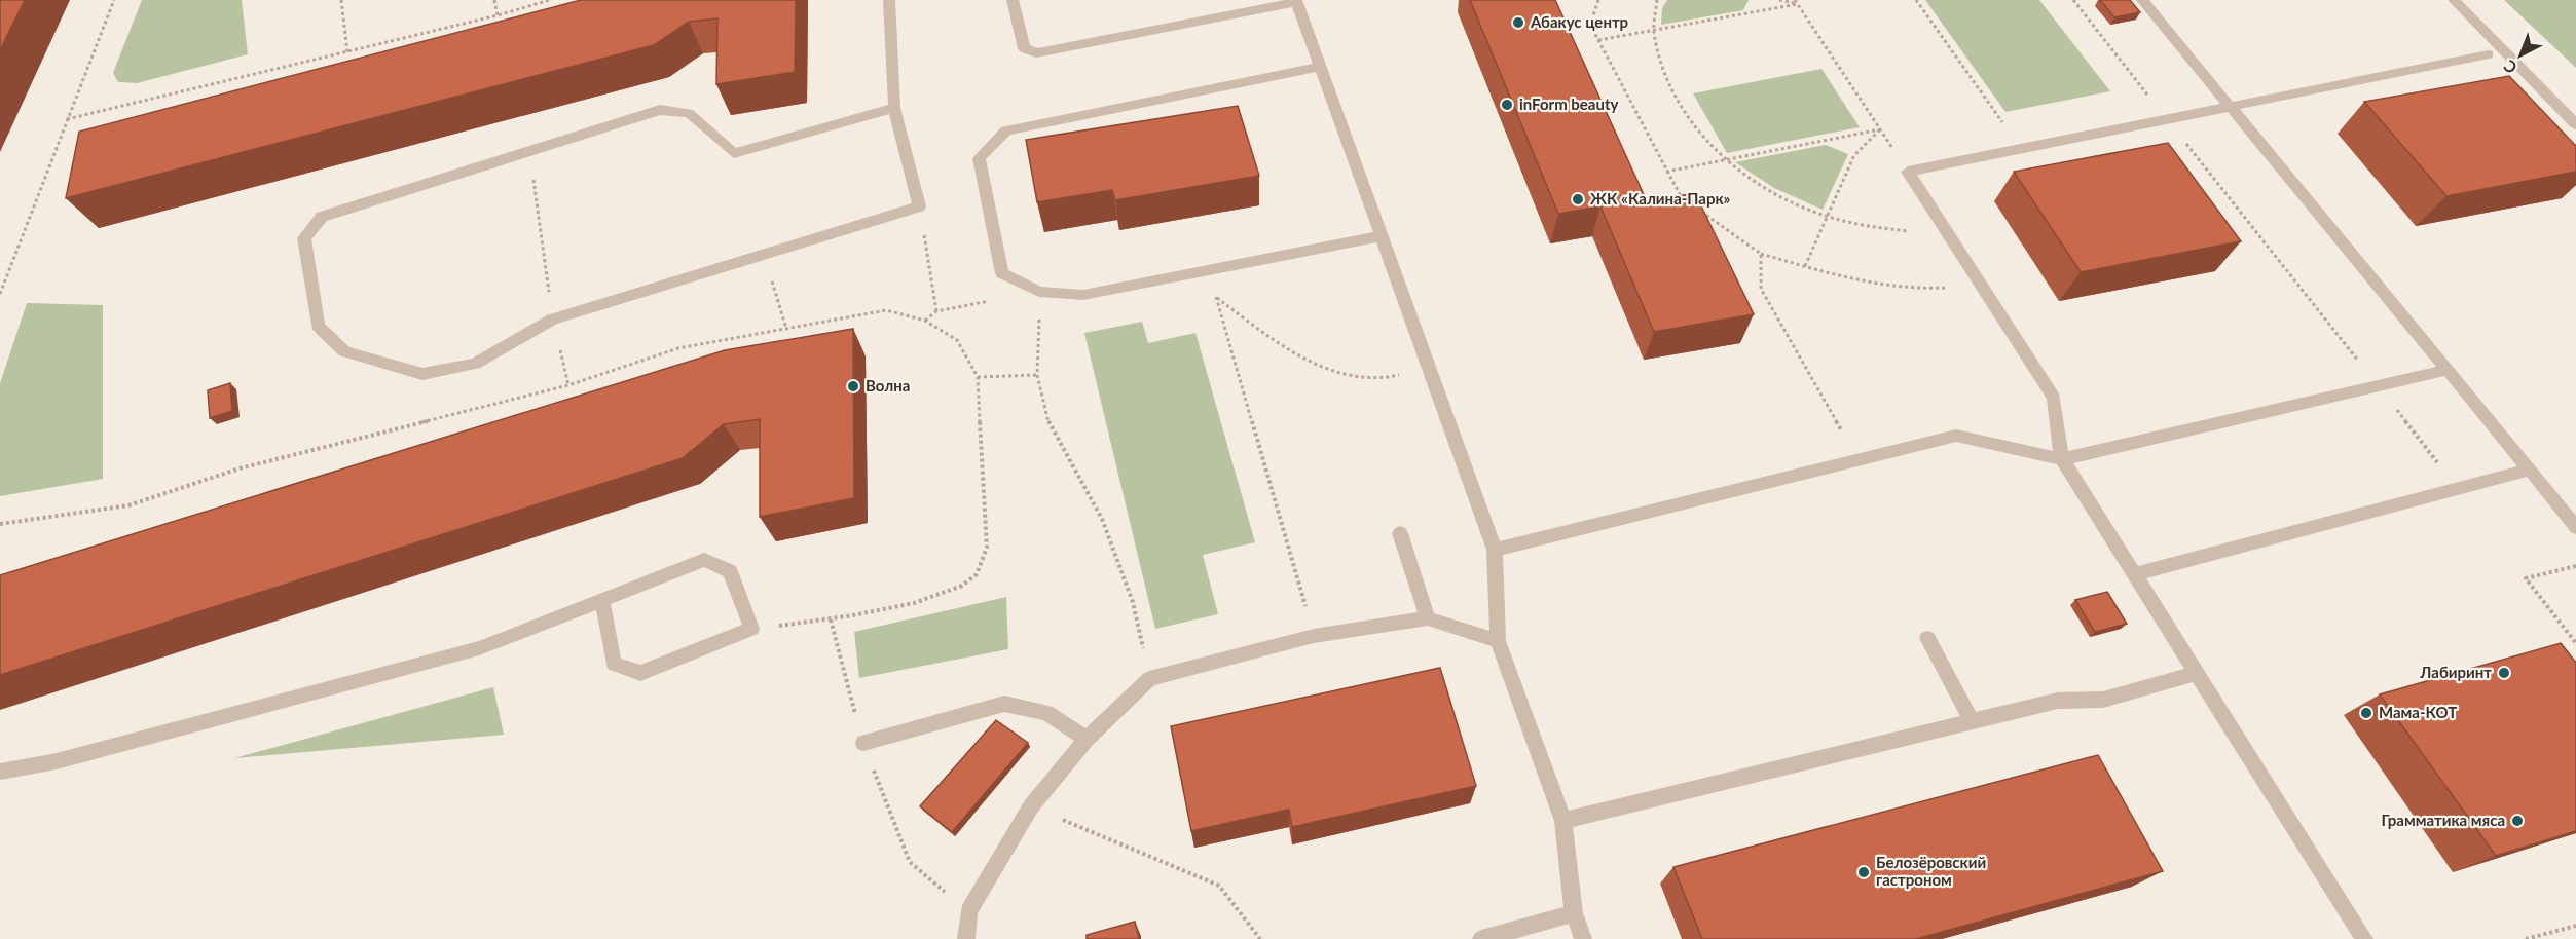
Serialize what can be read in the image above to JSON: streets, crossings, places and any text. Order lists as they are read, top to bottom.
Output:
{
  "places": [
    "Абакус центр",
    "inForm beauty",
    "ЖК «Калина-Парк»",
    "Волна",
    "Лабиринт",
    "Мама-КОТ",
    "Грамматика мяса",
    "Белозёровский гастроном"
  ],
  "north": "bottom left"
}
